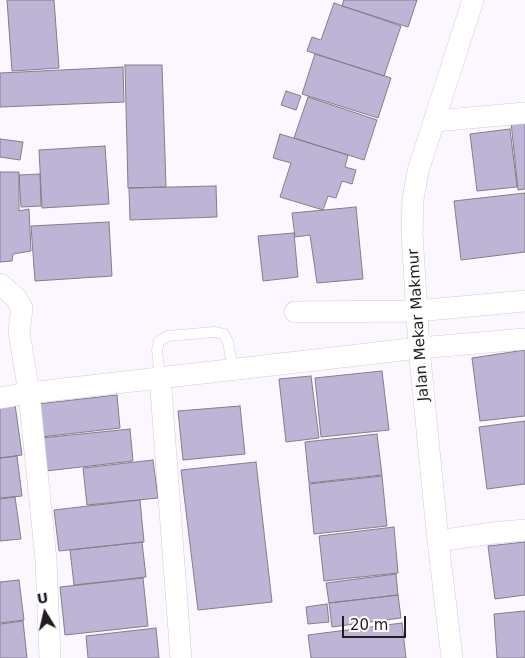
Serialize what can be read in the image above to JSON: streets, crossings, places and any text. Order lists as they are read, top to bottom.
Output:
{
  "streets": {
    "street": ["Jalan Mekar Makmur"]
  },
  "scale_bar": "20 m",
  "north": "top"
}
